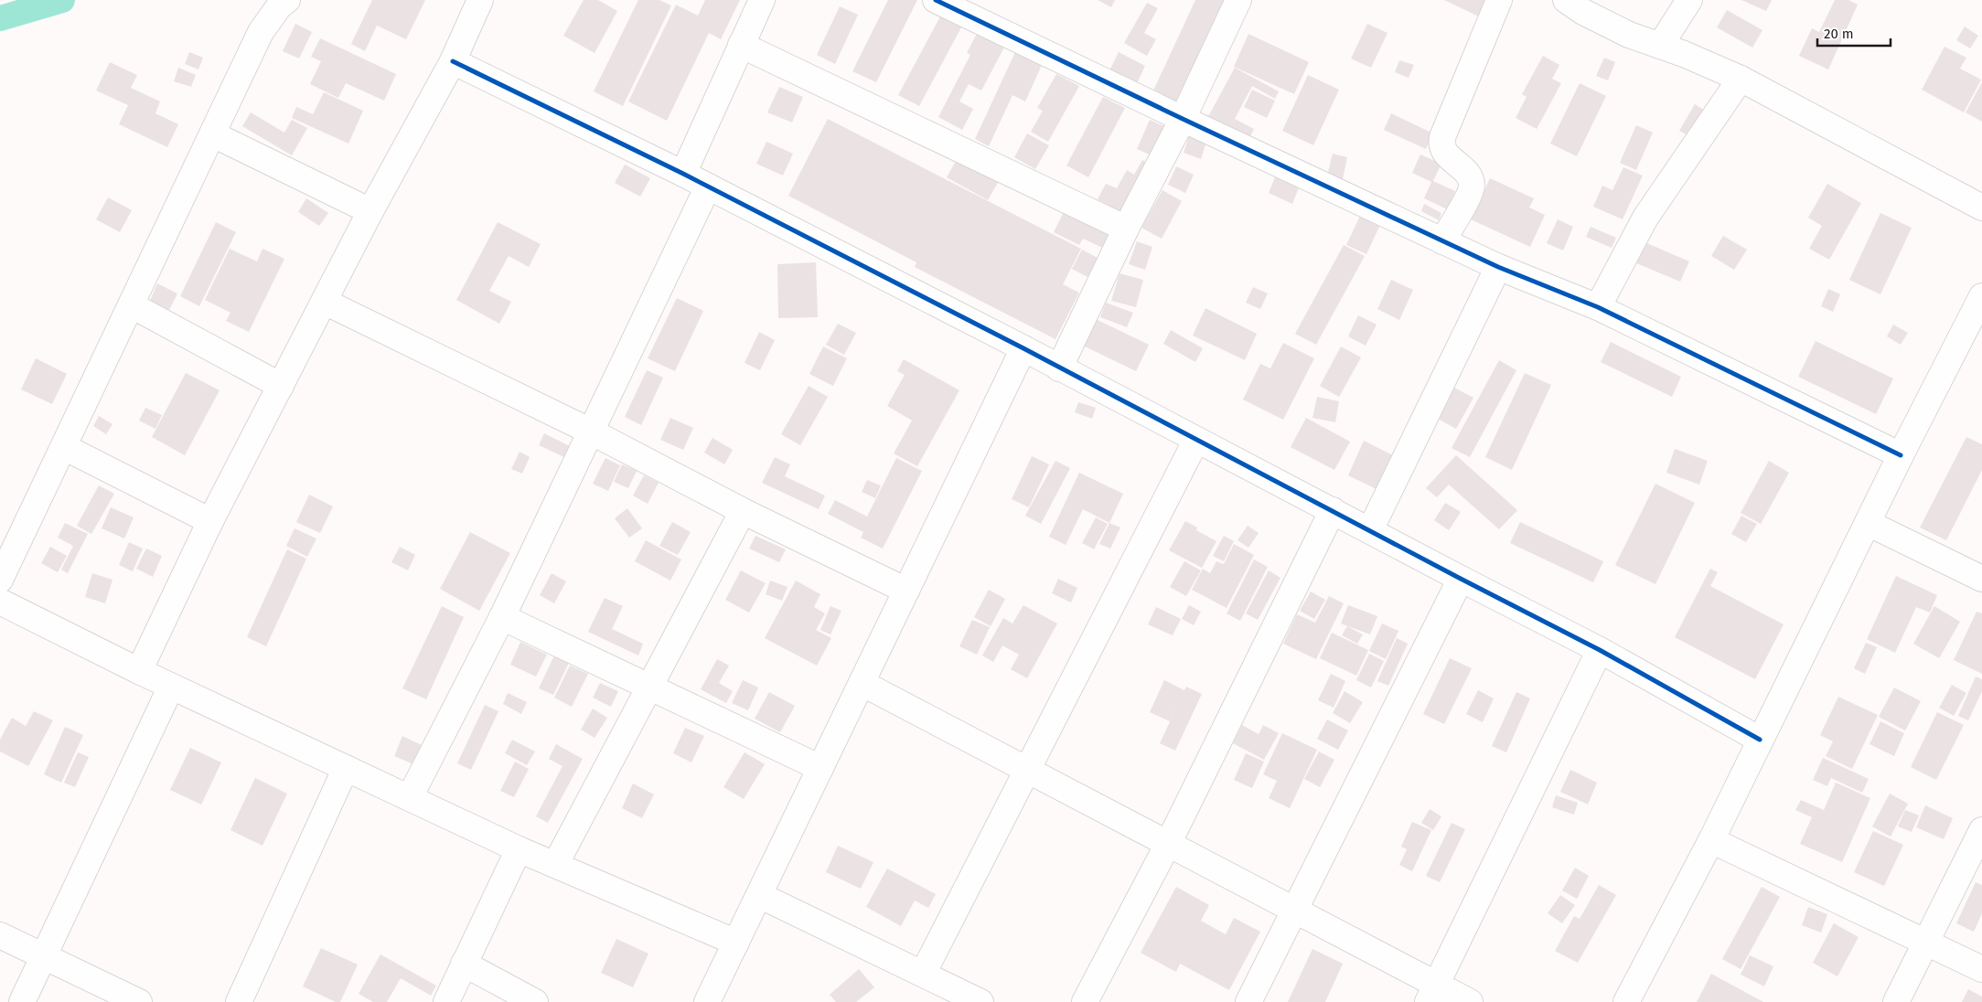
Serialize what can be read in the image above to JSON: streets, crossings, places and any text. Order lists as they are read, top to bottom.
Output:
{
  "scale_bar": "20 m"
}
